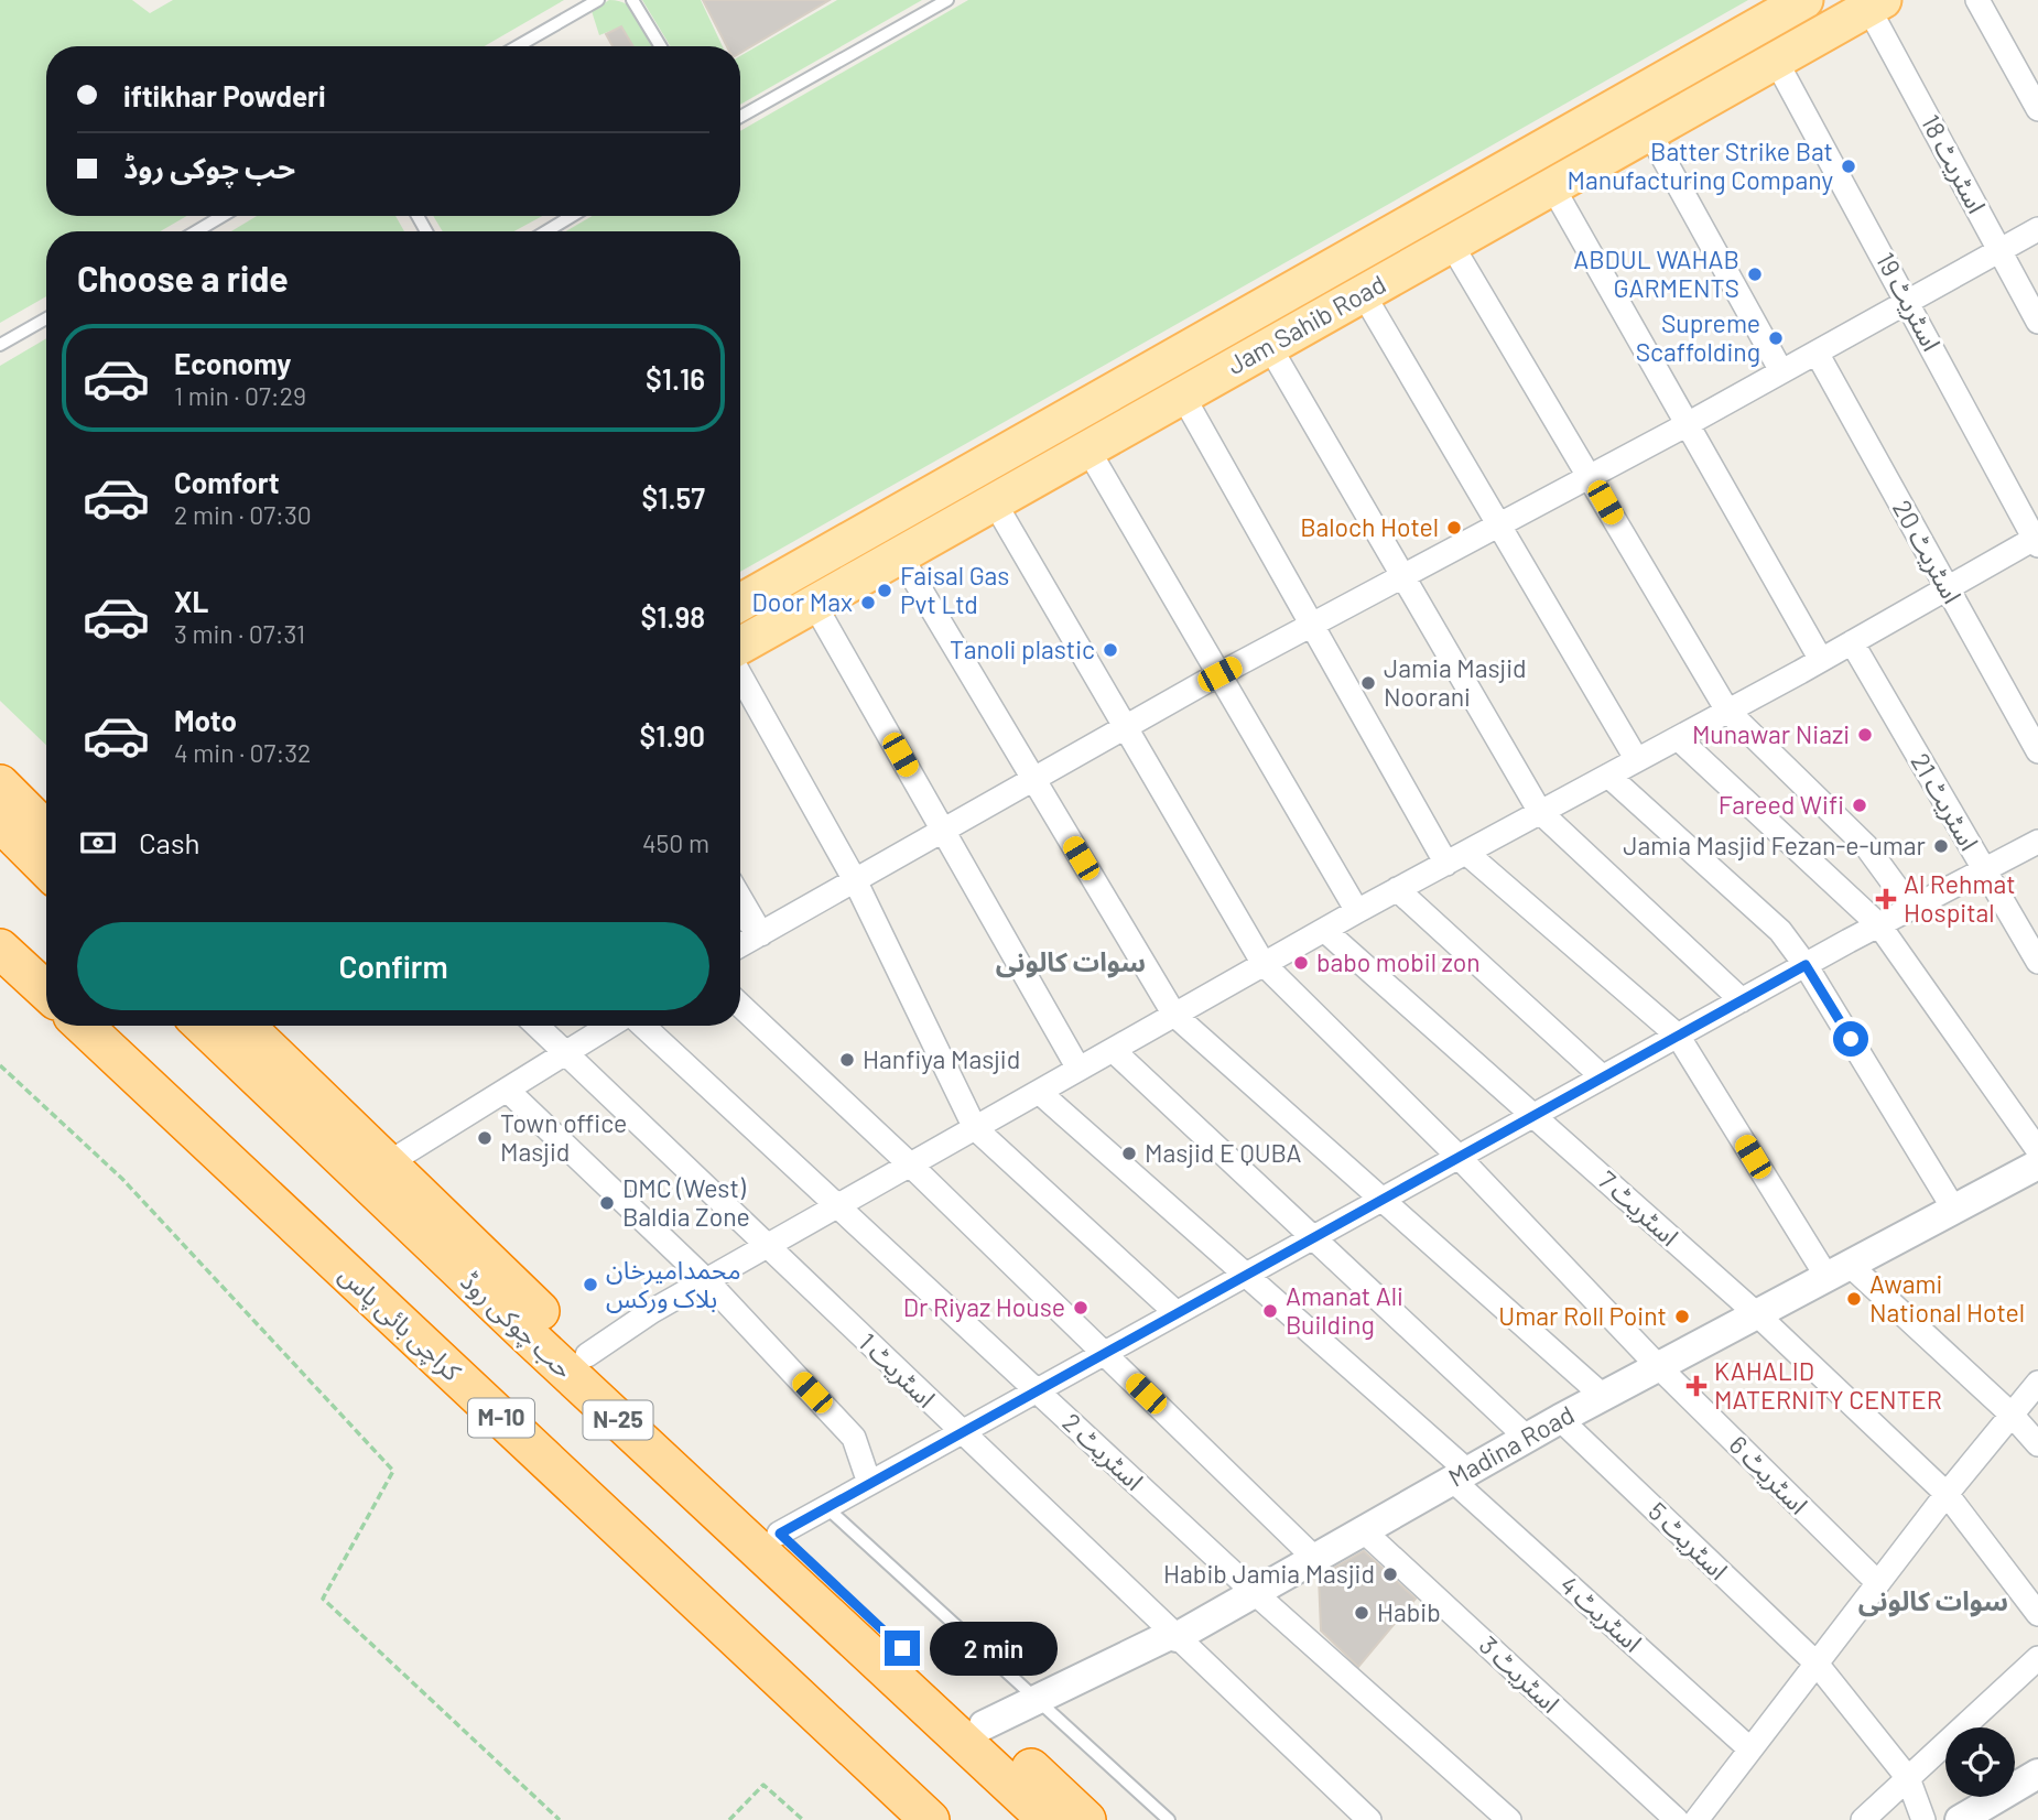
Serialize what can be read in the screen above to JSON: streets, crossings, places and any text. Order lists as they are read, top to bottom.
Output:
{
  "streets": {
    "highway": [
      "کراچی بائی پاس",
      "حب چوکی روڈ",
      "M-10",
      "N-25"
    ],
    "main road": ["Jam Sahib Road"],
    "street": [
      "اسٹریٹ 18",
      "اسٹریٹ 19",
      "اسٹریٹ 20",
      "اسٹریٹ 21",
      "اسٹریٹ 7",
      "اسٹریٹ 1",
      "Madina Road",
      "اسٹریٹ 2",
      "اسٹریٹ 6",
      "اسٹریٹ 5",
      "اسٹریٹ 4",
      "اسٹریٹ 3"
    ]
  },
  "crossings": [
    ["اسٹریٹ 18", "Jam Sahib Road"],
    ["اسٹریٹ 19", "Jam Sahib Road"],
    ["Jam Sahib Road", "اسٹریٹ 6"],
    ["اسٹریٹ 7", "Madina Road"],
    ["حب چوکی روڈ", "Madina Road"],
    ["اسٹریٹ 1", "Madina Road"],
    ["Madina Road", "اسٹریٹ 2"],
    ["Madina Road", "اسٹریٹ 6"],
    ["Madina Road", "اسٹریٹ 5"],
    ["Madina Road", "اسٹریٹ 4"],
    ["Madina Road", "اسٹریٹ 3"]
  ],
  "districts": ["سوات کالونی", "سوات کالونی"],
  "places": {
    "other": [
      "Batter Strike Bat Manufacturing Company",
      "ABDUL WAHAB GARMENTS",
      "Supreme Scaffolding",
      "Baloch Hotel",
      "Faisal Gas Pvt Ltd",
      "Door Max",
      "Tanoli plastic",
      "Jamia Masjid Noorani",
      "Munawar Niazi",
      "Fareed Wifi",
      "Jamia Masjid Fezan-e-umar",
      "babo mobil zon",
      "Hanfiya Masjid",
      "Town office Masjid",
      "Masjid E QUBA",
      "DMC (West) Baldia Zone",
      "محمداميرخان بلاک ورکس",
      "Awami National Hotel",
      "Dr Riyaz House",
      "Amanat Ali Building",
      "Umar Roll Point",
      "Habib Jamia Masjid",
      "Habib"
    ],
    "health": ["Al Rehmat Hospital", "KAHALID MATERNITY CENTER"]
  },
  "page": {
    "banner": ["iftikhar Powderi", "حب چوکی روڈ"],
    "heading": "Choose a ride",
    "list": [
      {
        "name": "Economy",
        "note": "1 min · 07:29",
        "value": "$1.16"
      },
      {
        "name": "Comfort",
        "note": "2 min · 07:30",
        "value": "$1.57"
      },
      {
        "name": "XL",
        "note": "3 min · 07:31",
        "value": "$1.98"
      },
      {
        "name": "Moto",
        "note": "4 min · 07:32",
        "value": "$1.90"
      }
    ],
    "pay": ["Cash", "450 m"],
    "buttons": "Confirm",
    "bubble": "2 min"
  }
}
